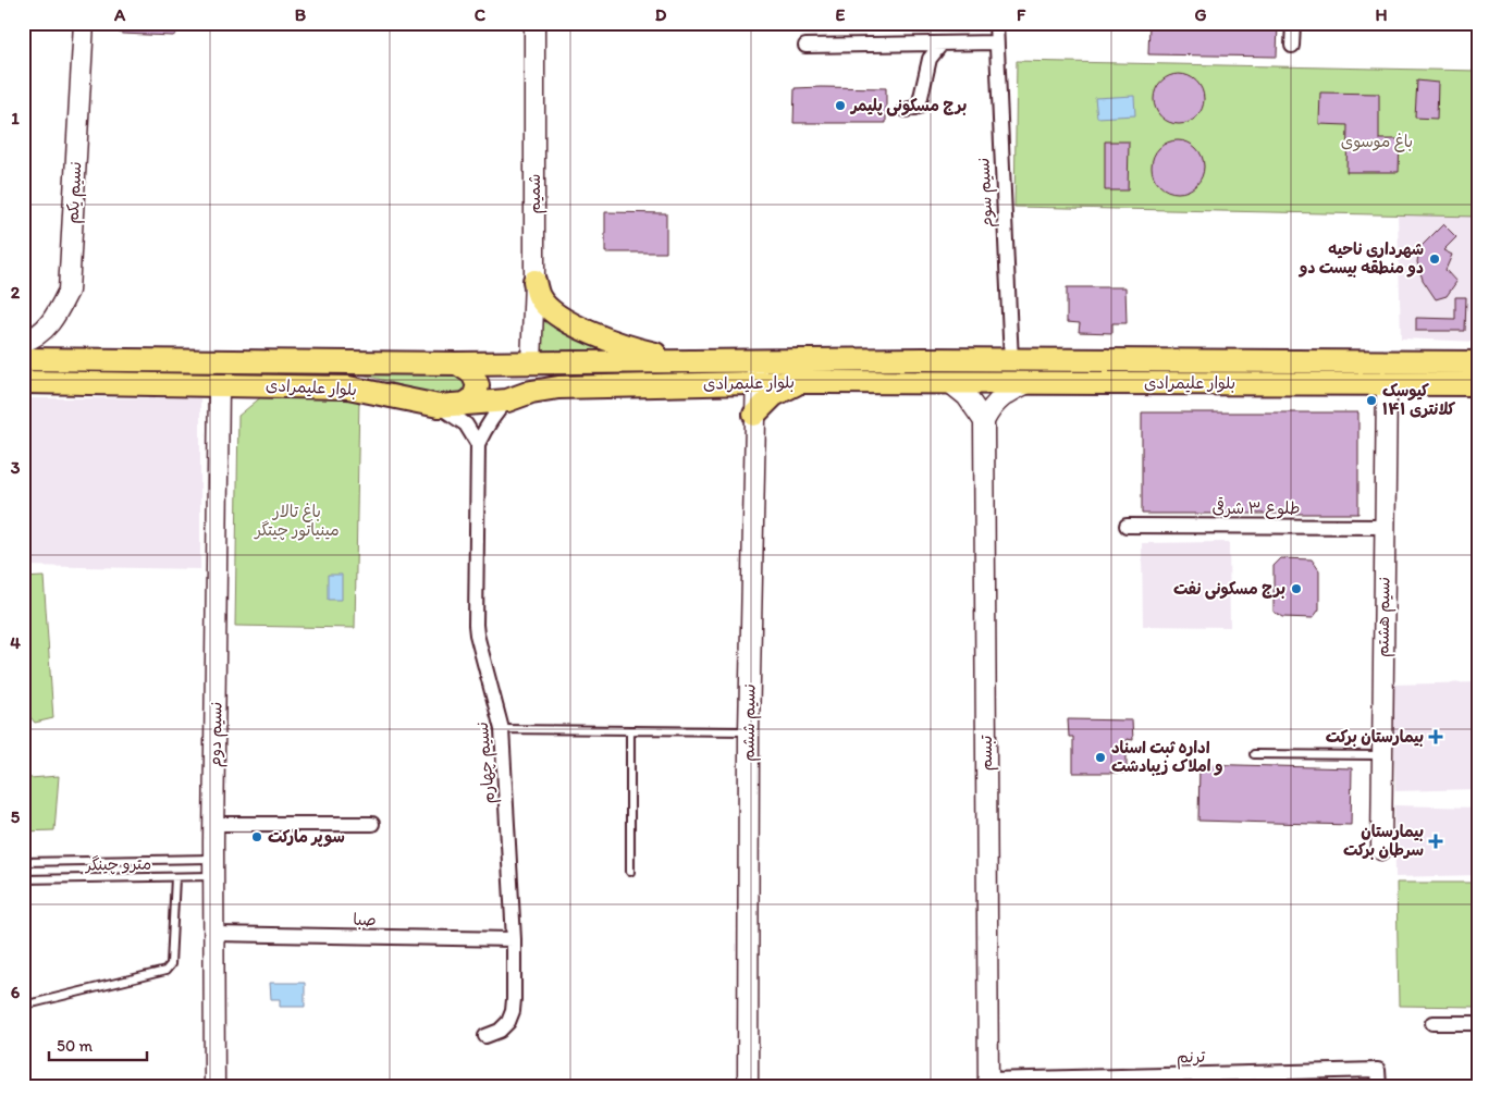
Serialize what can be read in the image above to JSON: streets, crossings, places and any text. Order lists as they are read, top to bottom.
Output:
{
  "streets": {
    "main road": ["بلوار علیمرادی"],
    "street": [
      "نسیم یکم",
      "نسیم سوم",
      "شمیم",
      "طلوع ۳ شرقی",
      "نسیم هشتم",
      "نسیم ششم",
      "نسیم دوم",
      "تبسم",
      "نسیم چهارم",
      "صبا",
      "ترنم"
    ],
    "lane": ["مترو چینگر"]
  },
  "crossings": [
    ["نسیم سوم", "بلوار علیمرادی"],
    ["شمیم", "بلوار علیمرادی"],
    ["بلوار علیمرادی", "نسیم هشتم"],
    ["بلوار علیمرادی", "نسیم ششم"],
    ["بلوار علیمرادی", "نسیم دوم"],
    ["بلوار علیمرادی", "نسیم چهارم"],
    ["طلوع ۳ شرقی", "نسیم هشتم"],
    ["نسیم دوم", "مترو چینگر"],
    ["نسیم دوم", "صبا"],
    ["تبسم", "ترنم"],
    ["نسیم چهارم", "صبا"]
  ],
  "parks": ["باغ موسوی", "باغ تالار مینیاتور چیتگر"],
  "places": {
    "other": [
      "برج مسکونی پلیمر",
      "شهرداری ناحیه دو منطقه بیست دو",
      "کیوسک کلانتری ۱۴۱",
      "برج مسکونی نفت",
      "اداره ثبت اسناد و املاک زیبادشت",
      "سوپر مارکت"
    ],
    "health": ["بیمارستان برکت", "بیمارستان سرطان برکت"]
  },
  "scale_bar": "50 m",
  "grid": {
    "columns": [
      "A",
      "B",
      "C",
      "D",
      "E",
      "F",
      "G",
      "H"
    ],
    "rows": [
      "1",
      "2",
      "3",
      "4",
      "5",
      "6"
    ]
  }
}
